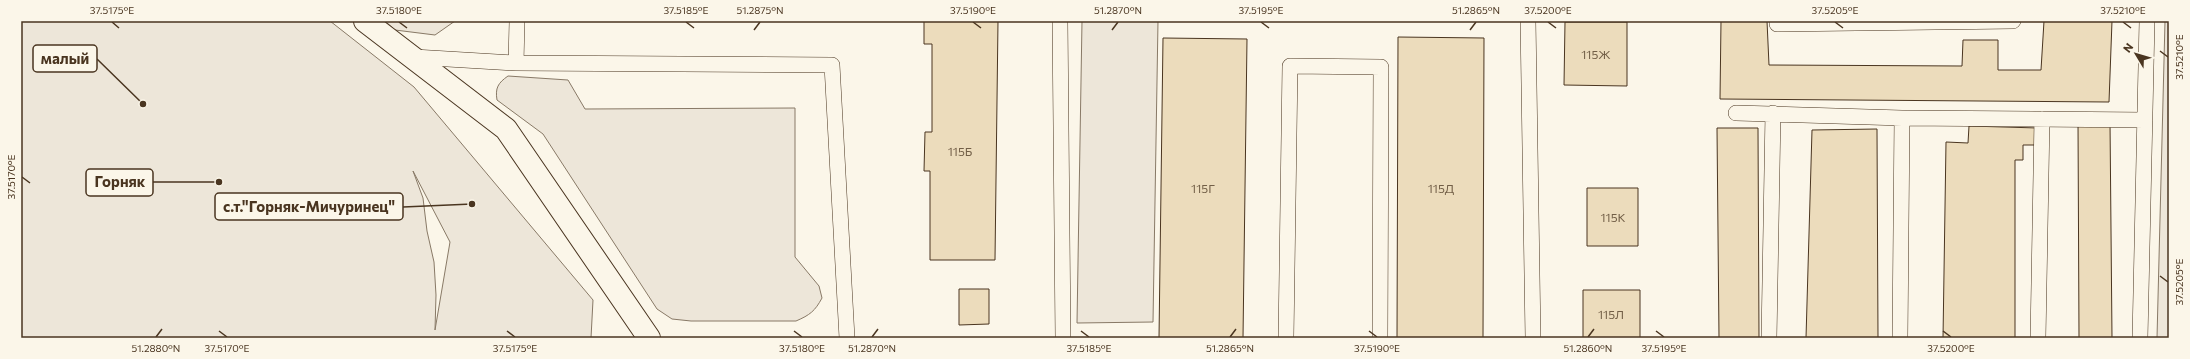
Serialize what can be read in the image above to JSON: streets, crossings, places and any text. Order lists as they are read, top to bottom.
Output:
{
  "places": ["малый", "Горняк", "с.т.\"Горняк-Мичуринец\""],
  "house_numbers": [
    "115Ж",
    "115Б",
    "115Г",
    "115Д",
    "115К",
    "115Л"
  ],
  "north": "top left",
  "coordinates": [
    "37.5175°E",
    "37.5180°E",
    "37.5185°E",
    "51.2875°N",
    "37.5190°E",
    "51.2870°N",
    "37.5195°E",
    "51.2865°N",
    "37.5200°E",
    "37.5205°E",
    "37.5210°E",
    "37.5170°E",
    "51.2880°N",
    "51.2860°N"
  ]
}
